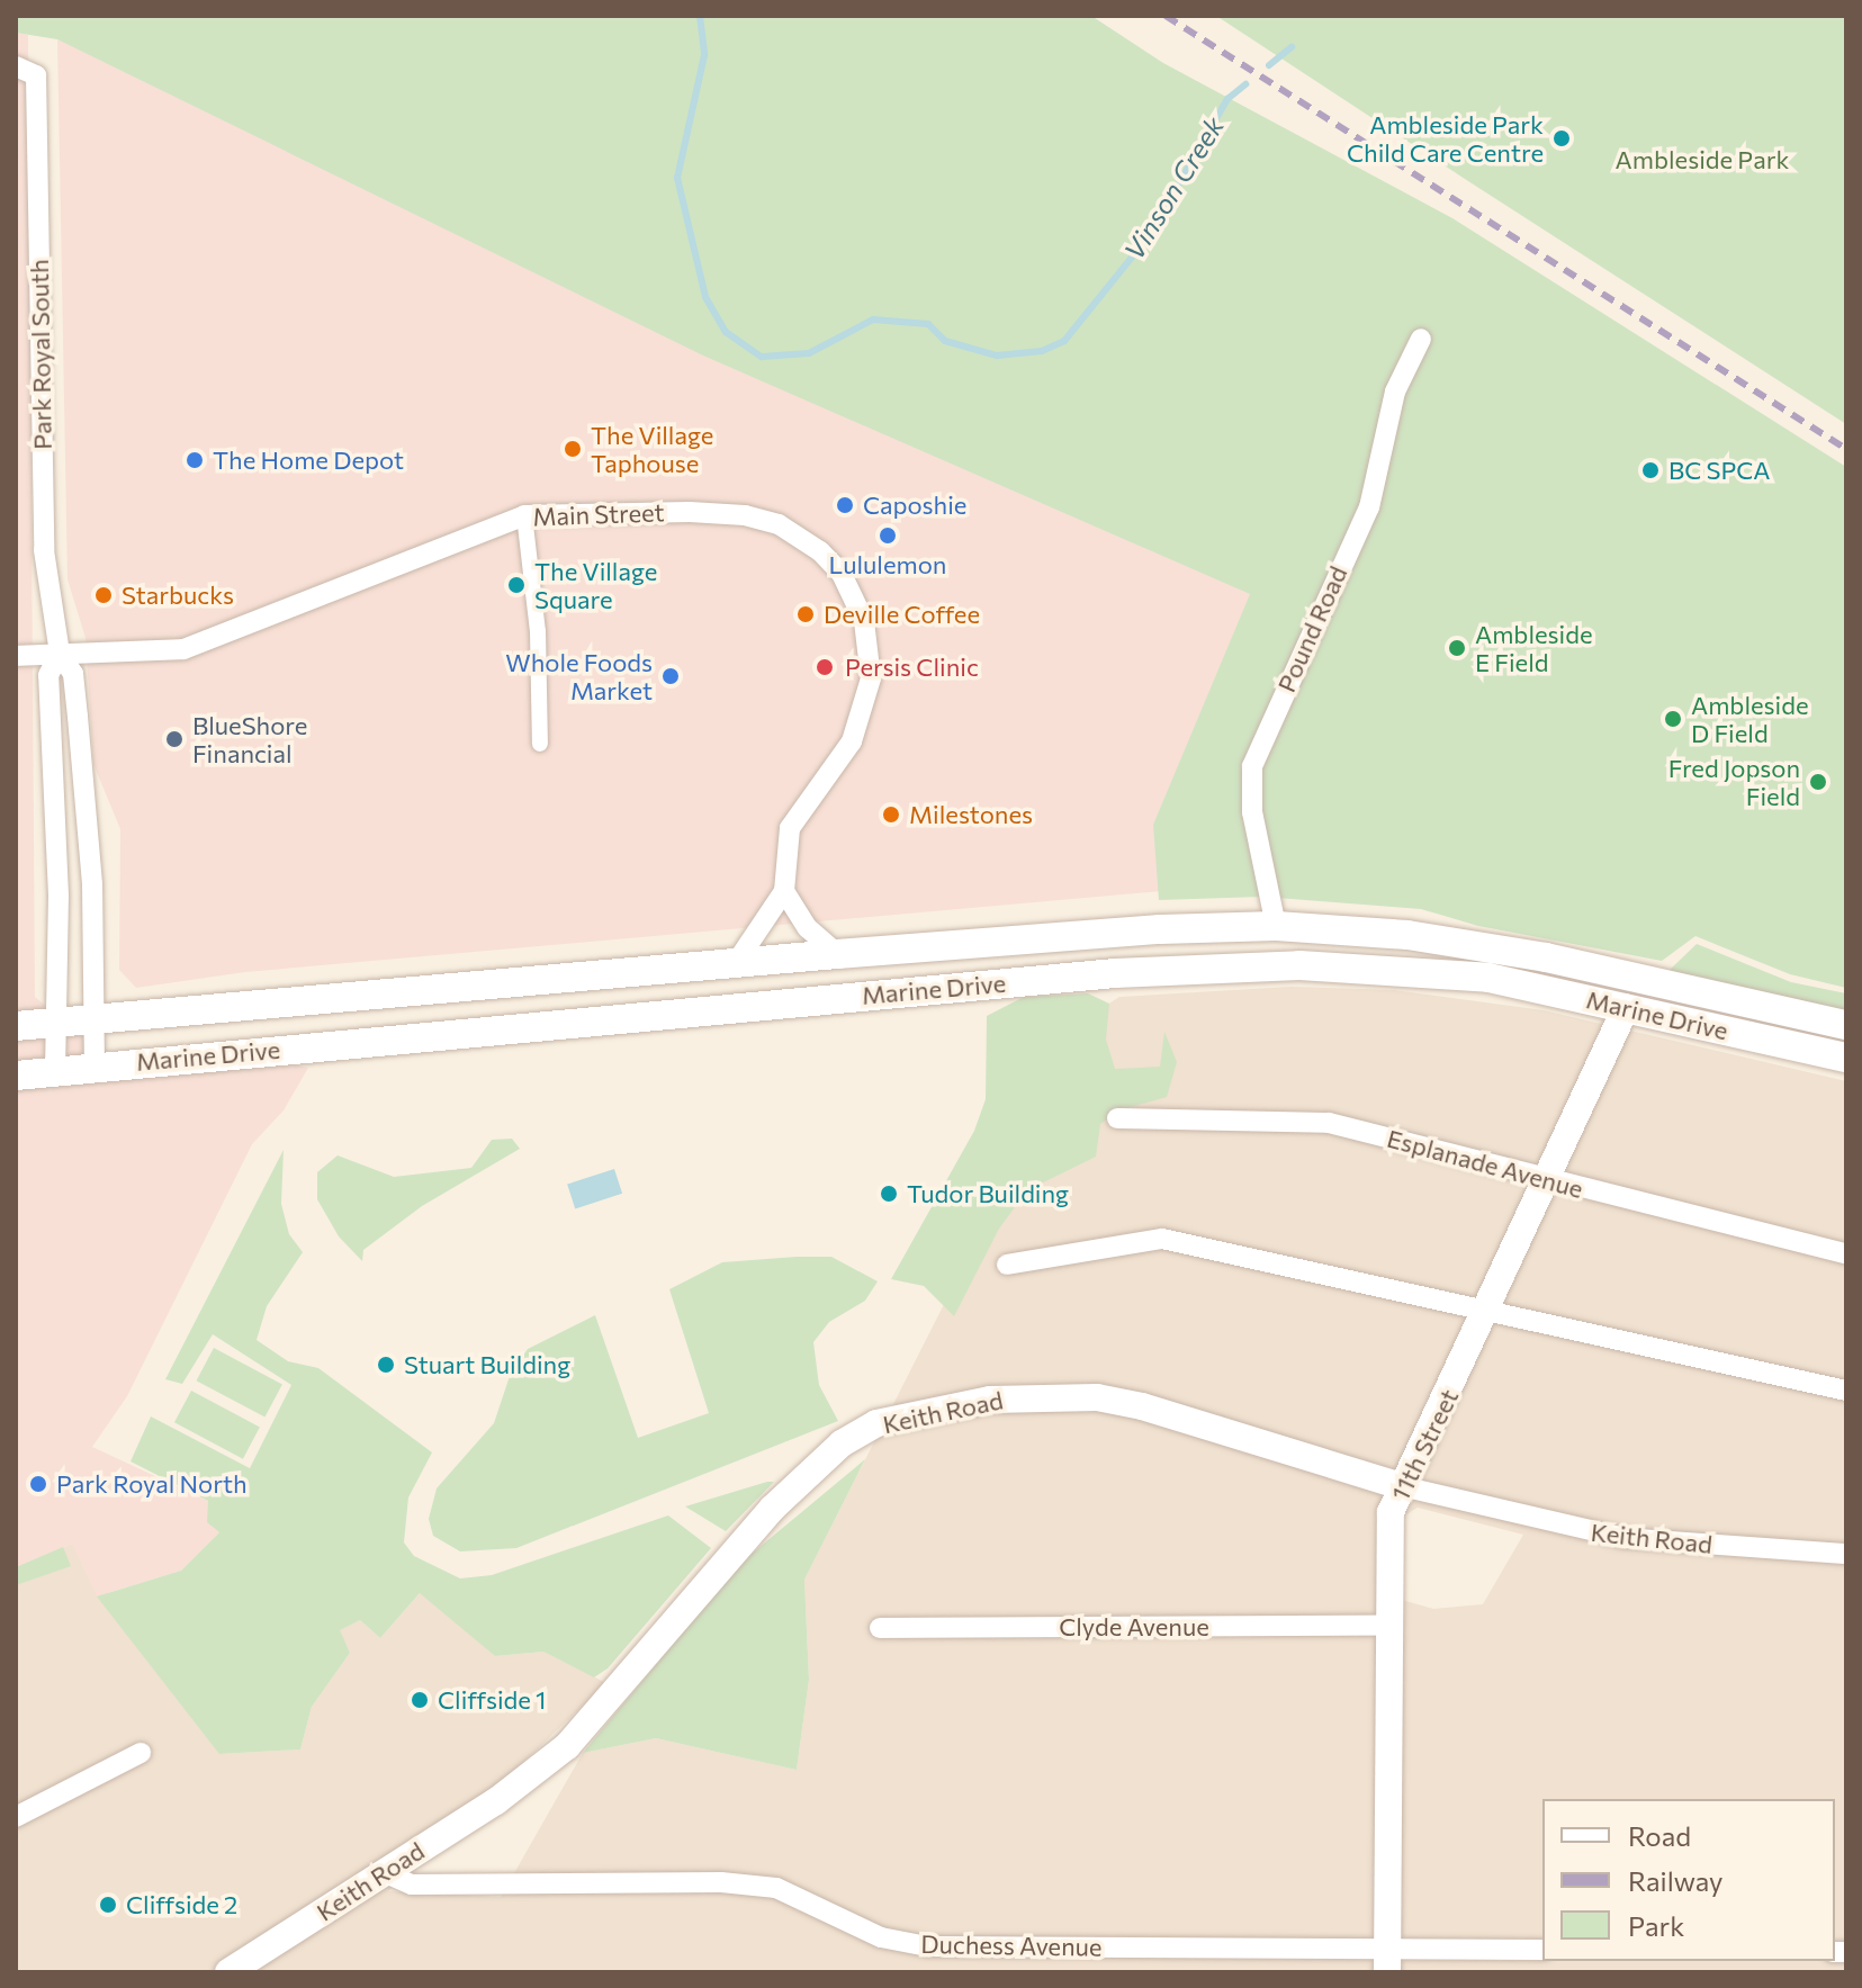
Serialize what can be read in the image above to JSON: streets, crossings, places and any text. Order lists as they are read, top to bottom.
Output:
{
  "streets": {
    "main road": ["Marine Drive"],
    "street": [
      "Park Royal South",
      "Main Street",
      "Pound Road",
      "Esplanade Avenue",
      "Keith Road",
      "11th Street",
      "Clyde Avenue",
      "Duchess Avenue"
    ]
  },
  "crossings": [
    ["Park Royal South", "Main Street"],
    ["Park Royal South", "Marine Drive"],
    ["Main Street", "Marine Drive"],
    ["Pound Road", "Marine Drive"],
    ["Marine Drive", "11th Street"],
    ["Esplanade Avenue", "11th Street"],
    ["Keith Road", "11th Street"],
    ["Keith Road", "Duchess Avenue"],
    ["11th Street", "Clyde Avenue"],
    ["11th Street", "Duchess Avenue"]
  ],
  "water": ["Vinson Creek"],
  "parks": ["Ambleside Park"],
  "places": [
    "Ambleside Park Child Care Centre",
    "The Village Taphouse",
    "The Home Depot",
    "BC SPCA",
    "Caposhie",
    "Lululemon",
    "The Village Square",
    "Starbucks",
    "Deville Coffee",
    "Ambleside E Field",
    "Persis Clinic",
    "Whole Foods Market",
    "Ambleside D Field",
    "BlueShore Financial",
    "Fred Jopson Field",
    "Milestones",
    "Tudor Building",
    "Stuart Building",
    "Park Royal North",
    "Cliffside 1",
    "Cliffside 2"
  ],
  "legend": ["Road", "Railway", "Park"]
}
